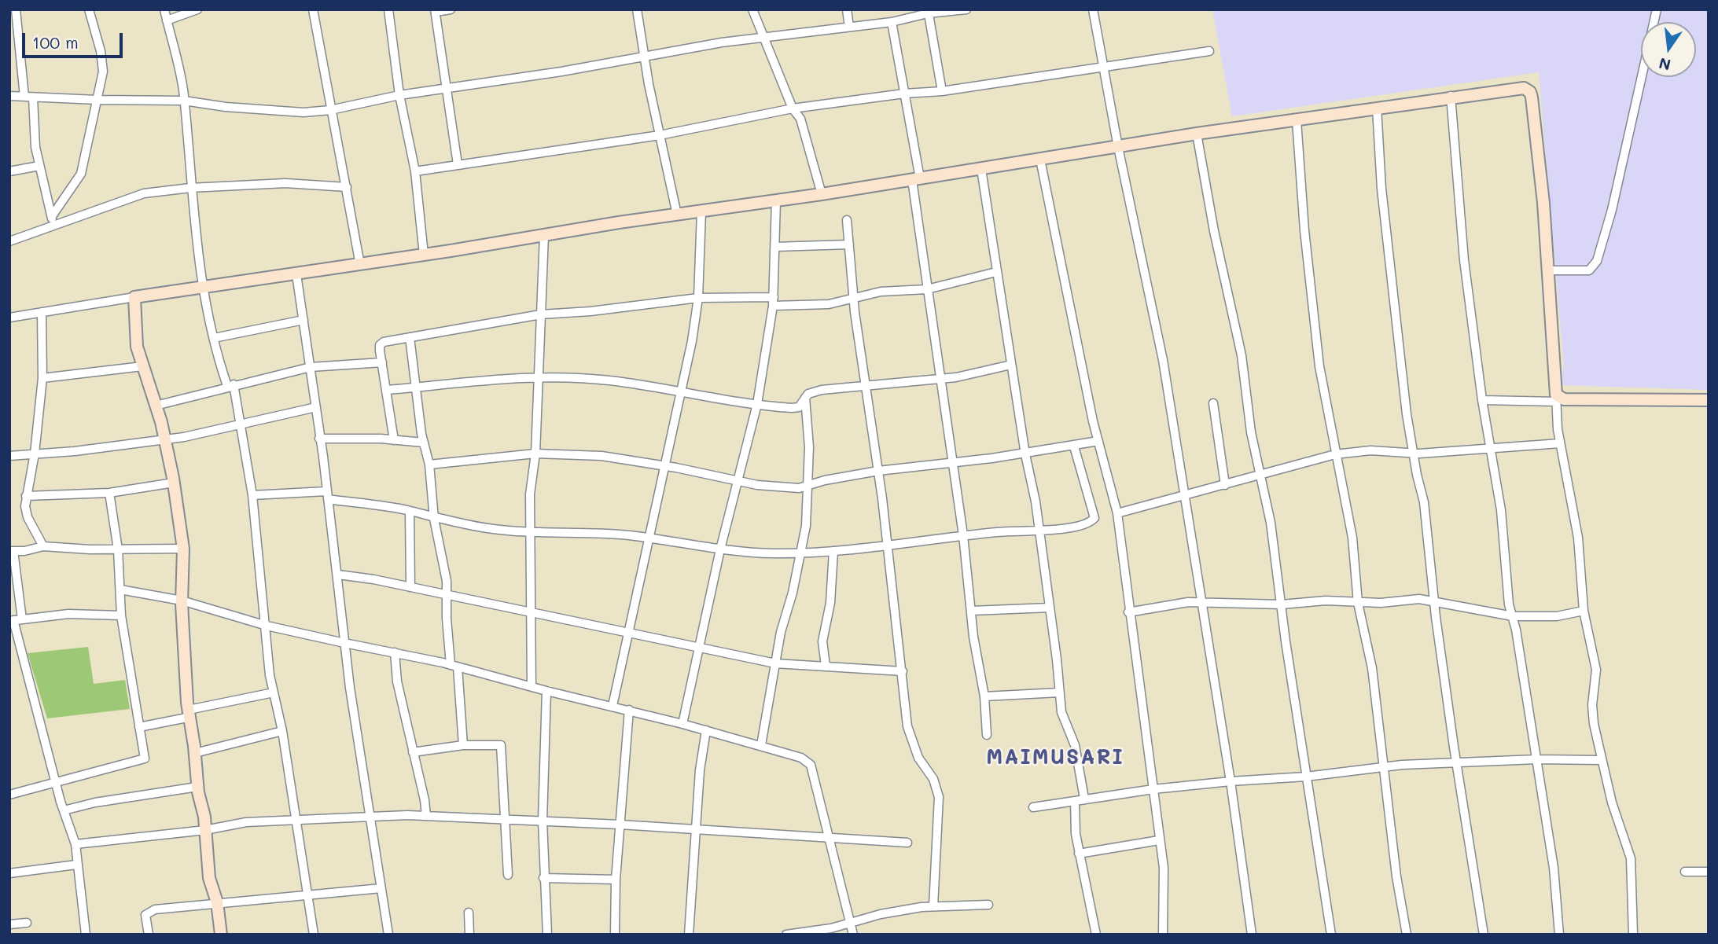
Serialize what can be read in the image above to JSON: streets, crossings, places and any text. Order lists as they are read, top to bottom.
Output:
{
  "districts": ["MAIMUSARI"],
  "scale_bar": "100 m",
  "north": "bottom"
}
